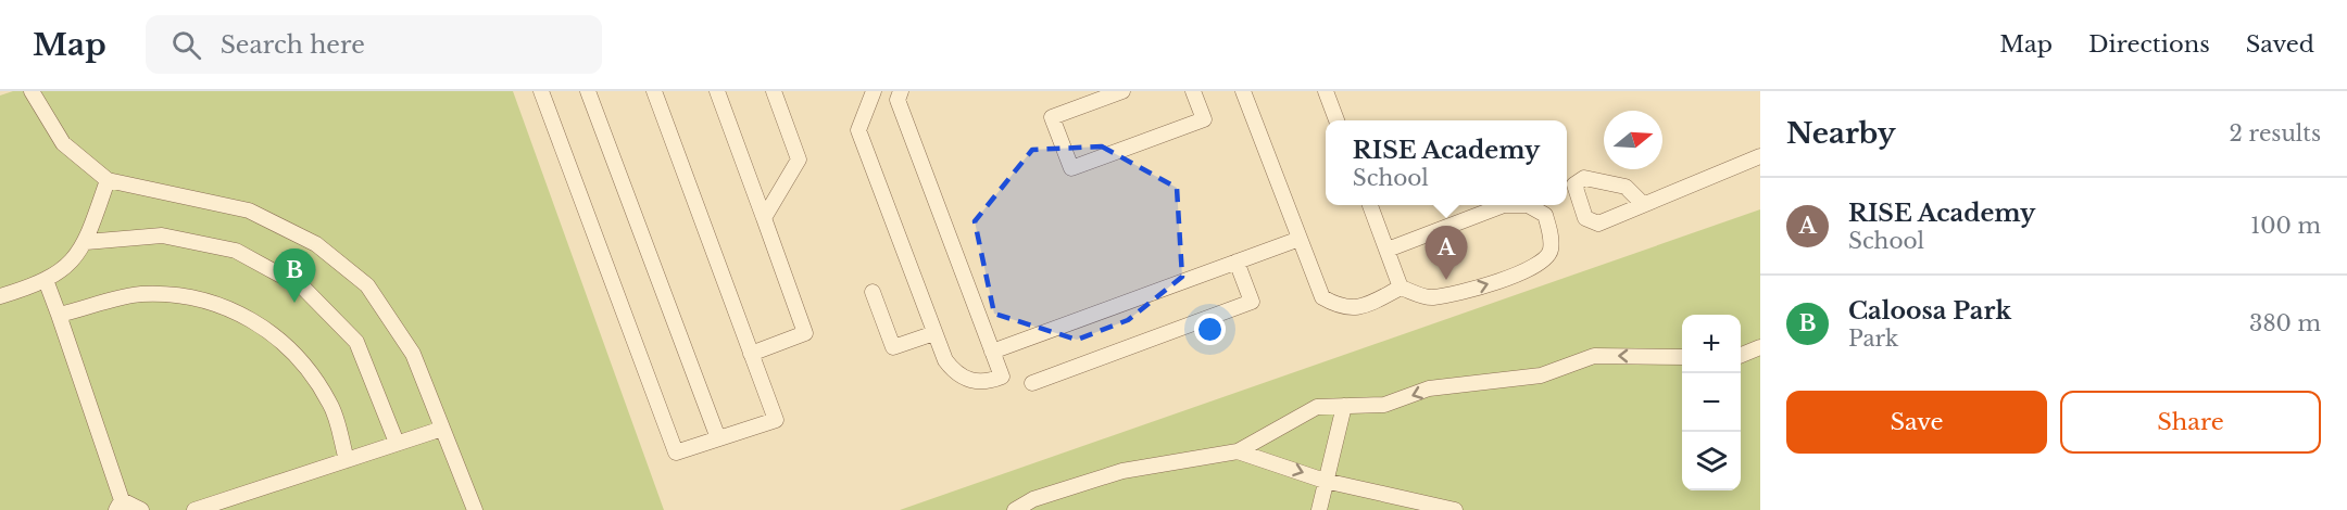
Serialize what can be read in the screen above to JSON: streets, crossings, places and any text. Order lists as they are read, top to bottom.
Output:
{
  "north": "right",
  "page": {
    "header": "Map",
    "search": "Search here",
    "nav": ["Map", "Directions", "Saved"],
    "heading": ["Nearby", "2 results"],
    "popup": ["RISE Academy", "School"],
    "list": [
      {
        "mark": "A",
        "name": "RISE Academy",
        "note": "School",
        "value": "100 m"
      },
      {
        "mark": "B",
        "name": "Caloosa Park",
        "note": "Park",
        "value": "380 m"
      }
    ],
    "pins": ["A", "B"],
    "map_buttons": ["+", "−"],
    "buttons": ["Save", "Share"]
  }
}
